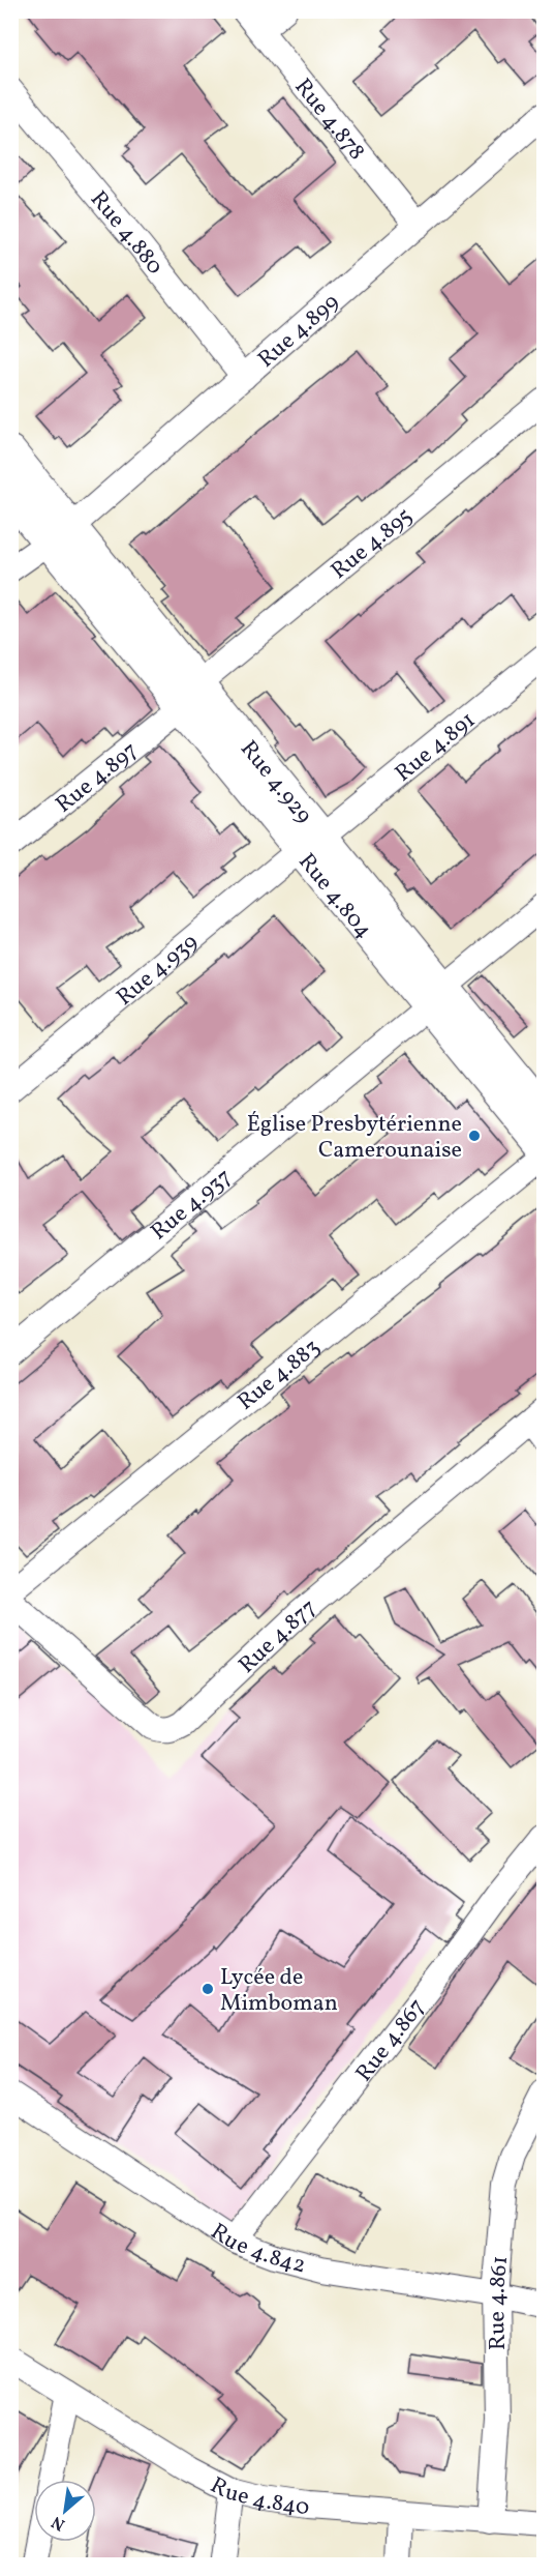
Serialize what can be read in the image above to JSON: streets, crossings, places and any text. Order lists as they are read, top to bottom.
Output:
{
  "streets": {
    "main road": ["Rue 4.929", "Rue 4.804"],
    "street": [
      "Rue 4.878",
      "Rue 4.880",
      "Rue 4.899",
      "Rue 4.895",
      "Rue 4.891",
      "Rue 4.897",
      "Rue 4.939",
      "Rue 4.937",
      "Rue 4.883",
      "Rue 4.877",
      "Rue 4.867",
      "Rue 4.842",
      "Rue 4.861",
      "Rue 4.840"
    ]
  },
  "crossings": [
    ["Rue 4.878", "Rue 4.899"],
    ["Rue 4.880", "Rue 4.899"],
    ["Rue 4.899", "Rue 4.929"],
    ["Rue 4.899", "Rue 4.804"],
    ["Rue 4.895", "Rue 4.929"],
    ["Rue 4.891", "Rue 4.929"],
    ["Rue 4.891", "Rue 4.804"],
    ["Rue 4.891", "Rue 4.939"],
    ["Rue 4.897", "Rue 4.804"],
    ["Rue 4.929", "Rue 4.804"],
    ["Rue 4.929", "Rue 4.939"],
    ["Rue 4.804", "Rue 4.939"],
    ["Rue 4.804", "Rue 4.937"],
    ["Rue 4.867", "Rue 4.842"],
    ["Rue 4.842", "Rue 4.861"],
    ["Rue 4.861", "Rue 4.840"]
  ],
  "places": ["Église Presbytérienne Camerounaise", "Lycée de Mimboman"],
  "north": "bottom left"
}
